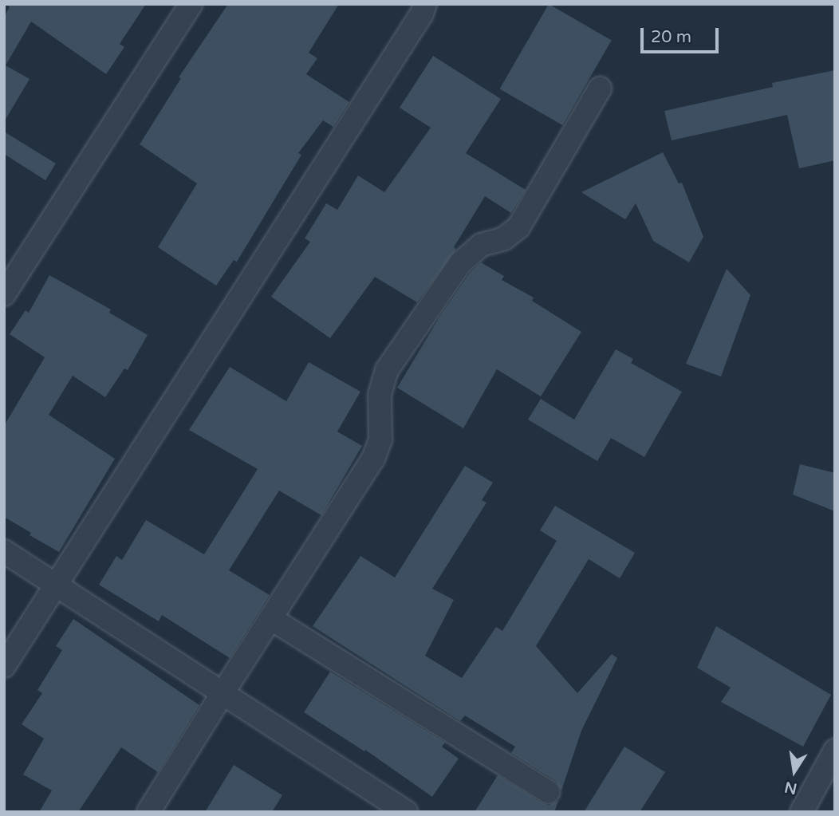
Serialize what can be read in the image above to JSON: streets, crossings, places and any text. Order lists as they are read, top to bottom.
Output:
{
  "scale_bar": "20 m",
  "north": "bottom"
}
